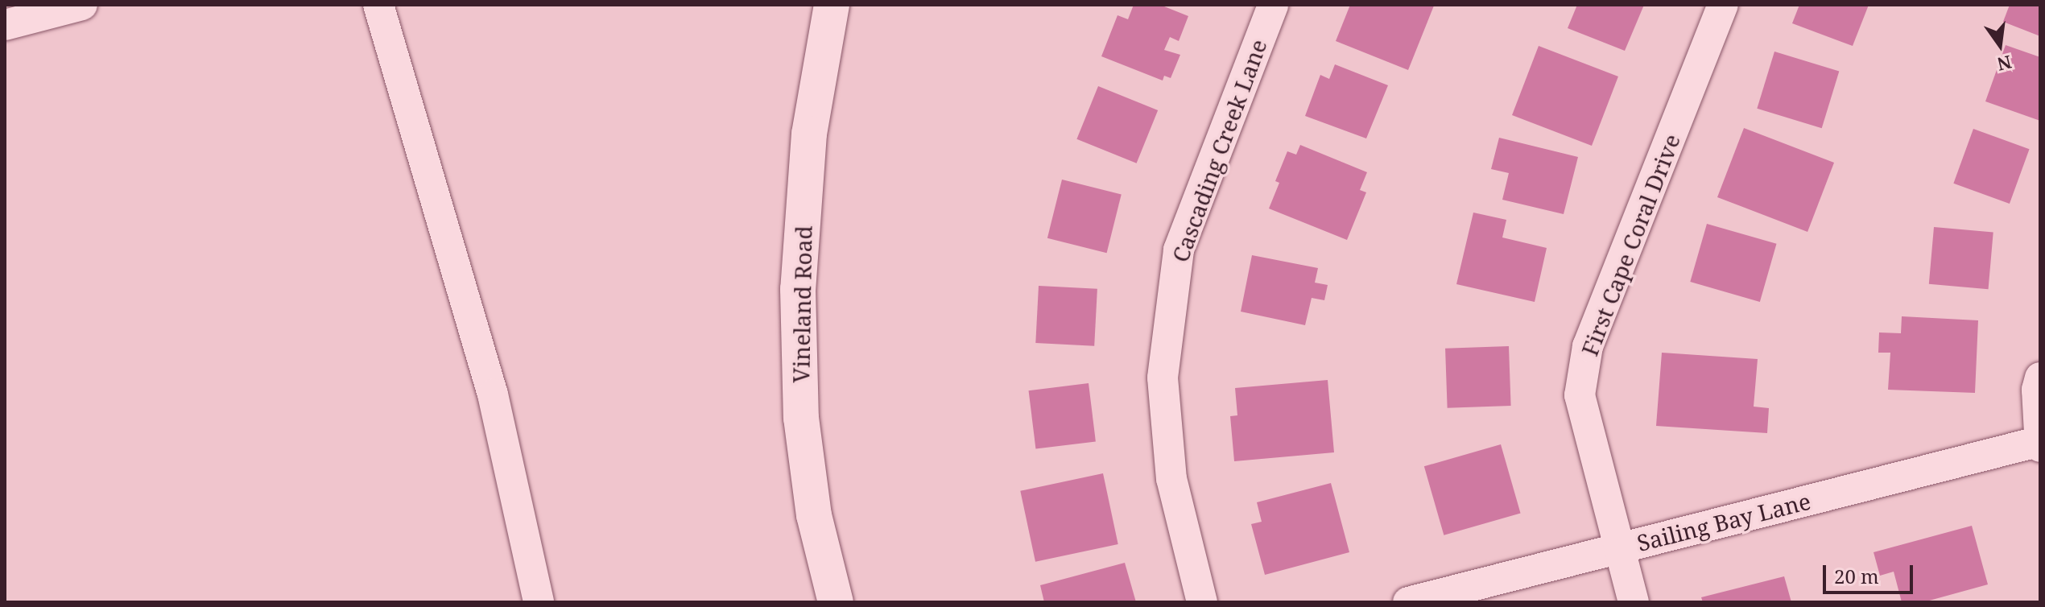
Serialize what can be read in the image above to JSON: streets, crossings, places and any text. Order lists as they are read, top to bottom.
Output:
{
  "streets": {
    "main road": ["Vineland Road"],
    "street": ["Cascading Creek Lane", "First Cape Coral Drive", "Sailing Bay Lane"]
  },
  "crossings": [
    ["First Cape Coral Drive", "Sailing Bay Lane"]
  ],
  "scale_bar": "20 m",
  "north": "bottom"
}
